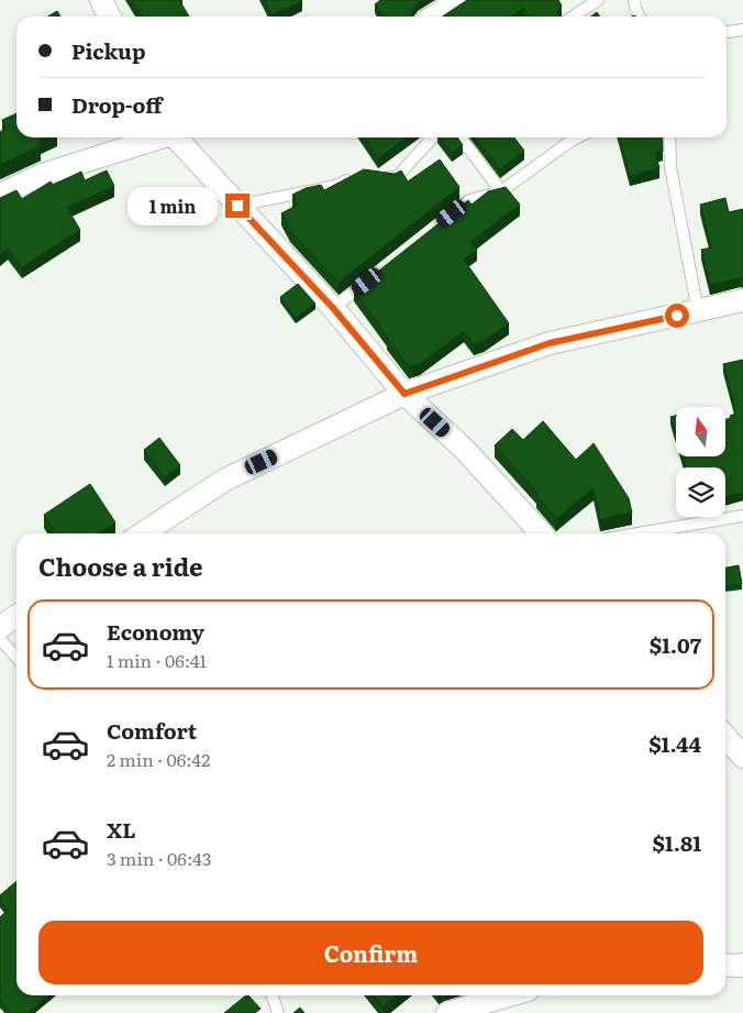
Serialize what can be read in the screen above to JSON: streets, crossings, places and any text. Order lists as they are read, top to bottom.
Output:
{
  "north": "top",
  "page": {
    "banner": ["Pickup", "Drop-off"],
    "bubble": "1 min",
    "heading": "Choose a ride",
    "list": [
      {
        "name": "Economy",
        "note": "1 min · 06:41",
        "value": "$1.07"
      },
      {
        "name": "Comfort",
        "note": "2 min · 06:42",
        "value": "$1.44"
      },
      {
        "name": "XL",
        "note": "3 min · 06:43",
        "value": "$1.81"
      }
    ],
    "buttons": "Confirm"
  }
}
